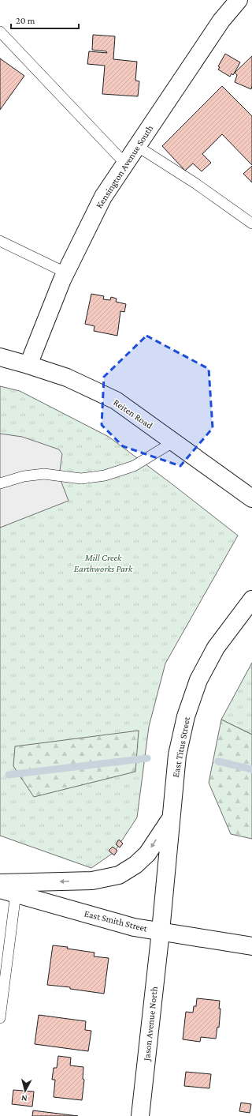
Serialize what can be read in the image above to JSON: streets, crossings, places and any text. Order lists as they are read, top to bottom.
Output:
{
  "streets": {
    "street": [
      "Kensington Avenue South",
      "Reiten Road",
      "East Titus Street",
      "East Smith Street",
      "Jason Avenue North"
    ]
  },
  "crossings": [
    ["Kensington Avenue South", "Reiten Road"],
    ["East Titus Street", "East Smith Street"],
    ["East Titus Street", "Jason Avenue North"],
    ["East Smith Street", "Jason Avenue North"]
  ],
  "parks": ["Mill Creek Earthworks Park"],
  "scale_bar": "20 m",
  "north": "bottom"
}
